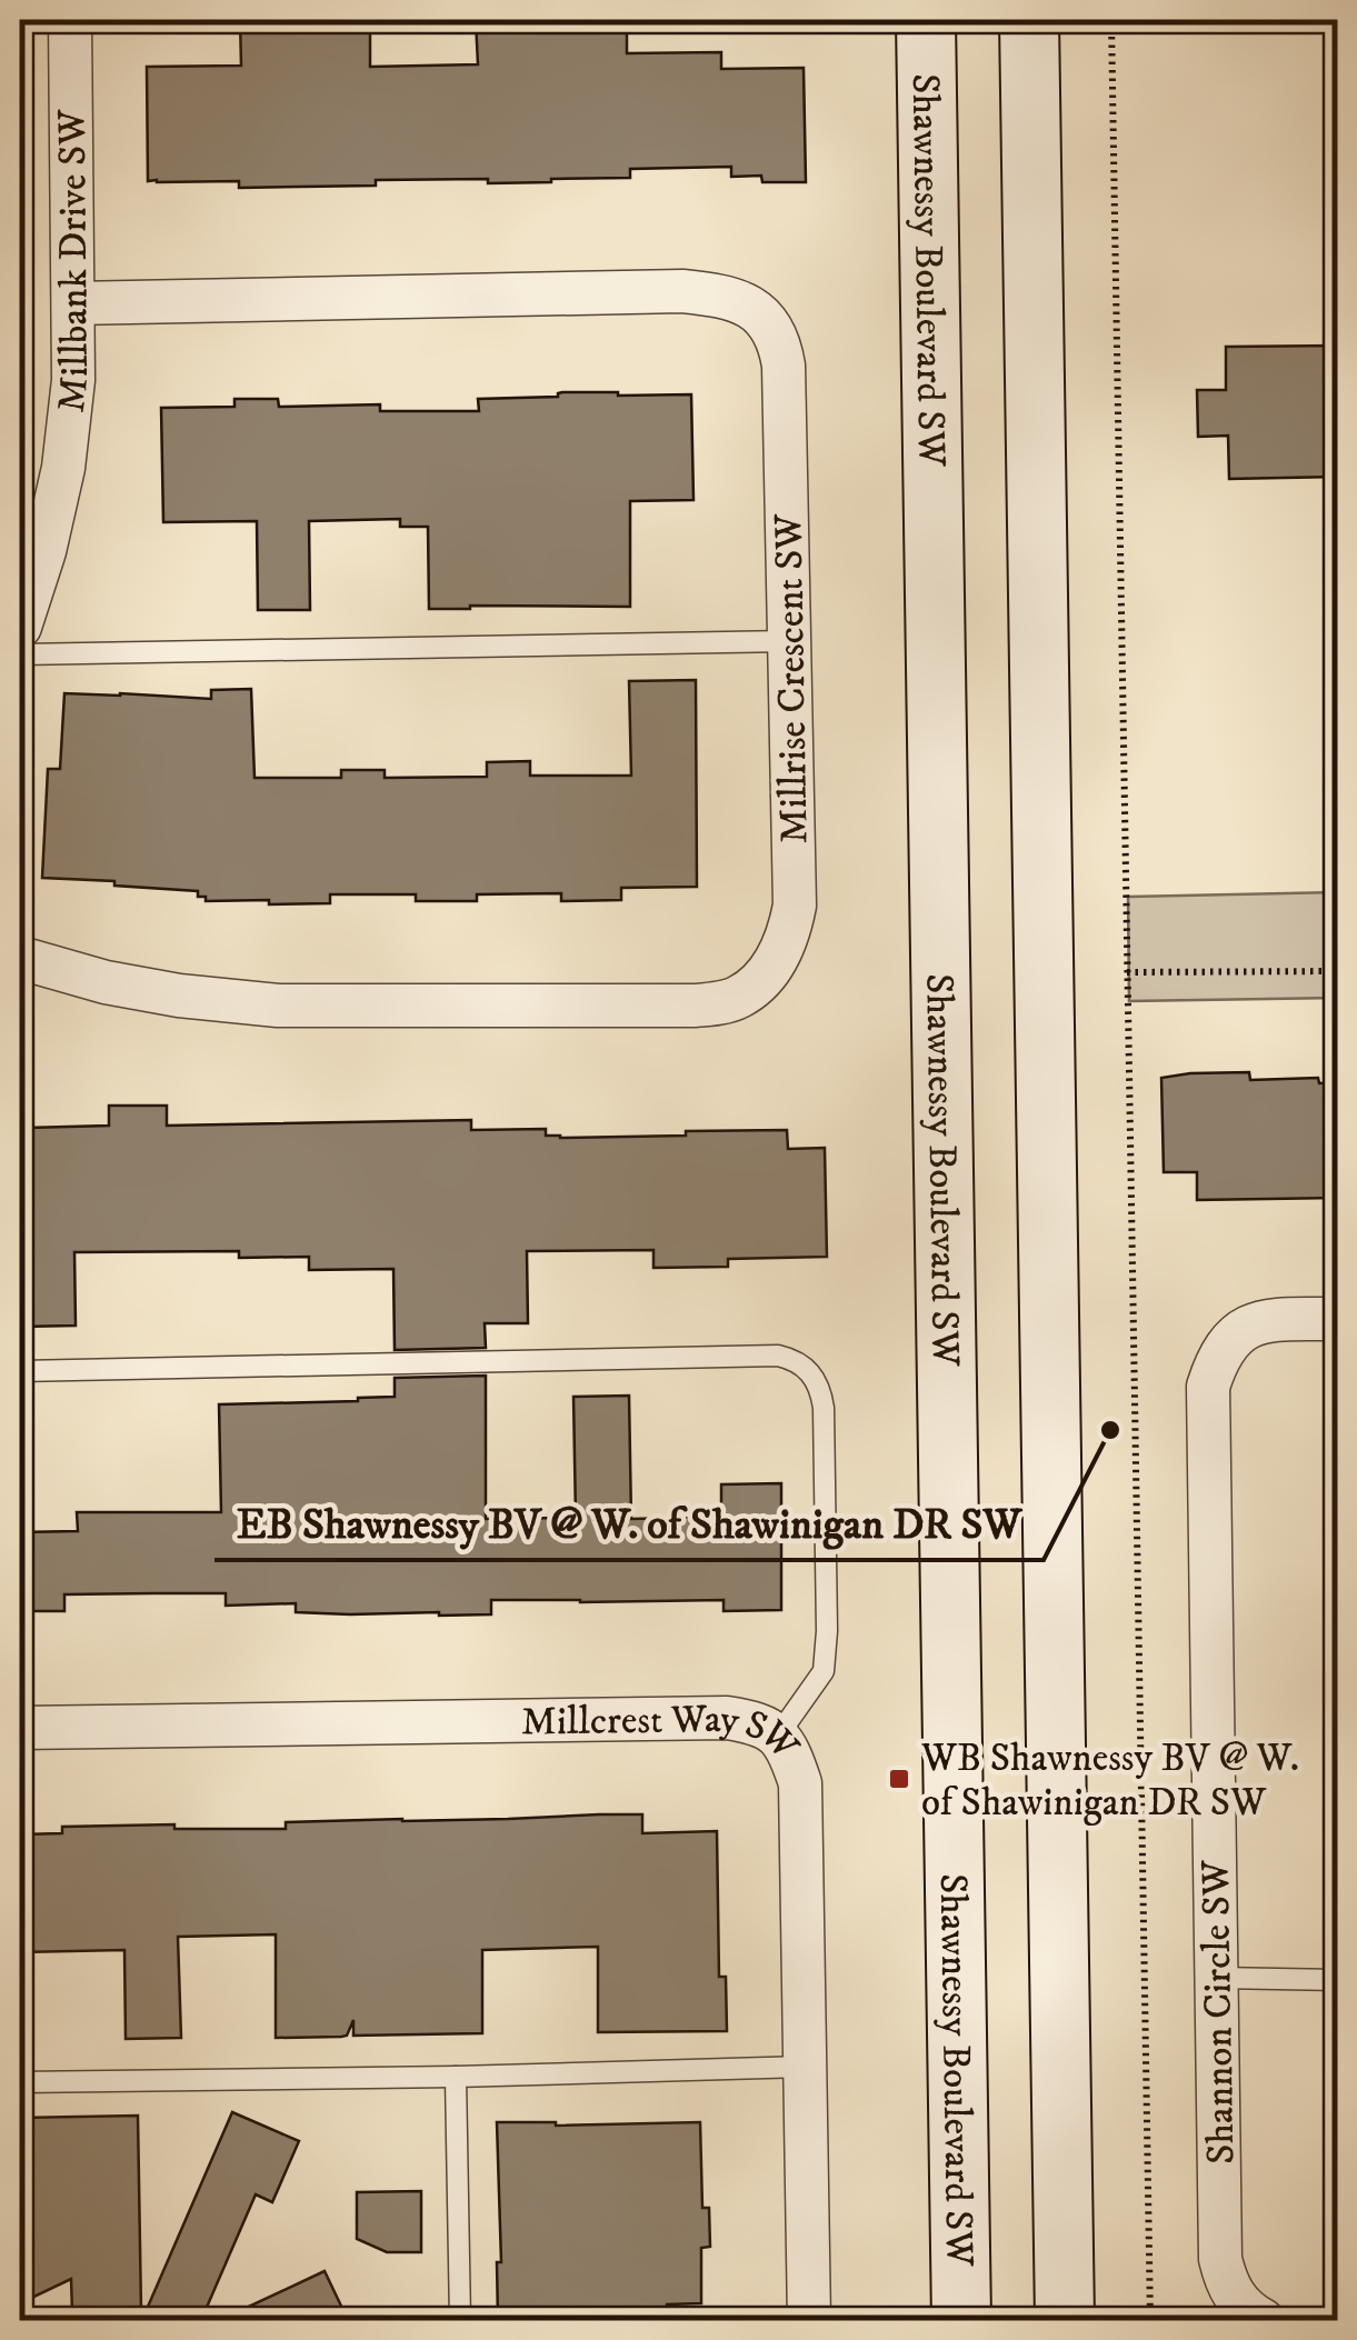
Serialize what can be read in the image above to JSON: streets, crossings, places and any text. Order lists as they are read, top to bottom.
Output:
{
  "streets": {
    "main road": ["Shawnessy Boulevard SW"],
    "street": [
      "Millbank Drive SW",
      "Millrise Crescent SW",
      "Millcrest Way SW",
      "Shannon Circle SW"
    ]
  },
  "crossings": [
    ["Millbank Drive SW", "Millrise Crescent SW"]
  ],
  "places": {
    "other": ["EB Shawnessy BV @ W. of Shawinigan DR SW"],
    "transit": ["WB Shawnessy BV @ W. of Shawinigan DR SW"]
  }
}
